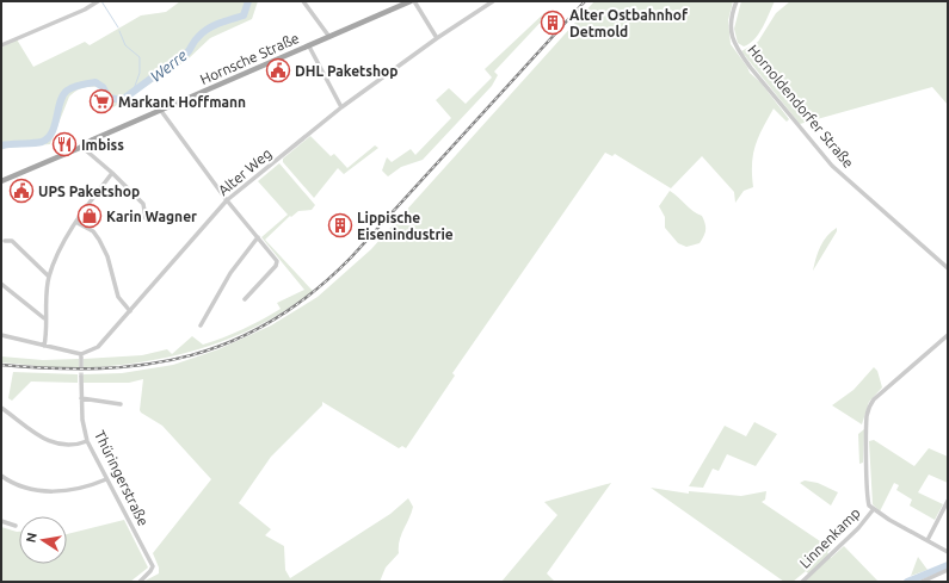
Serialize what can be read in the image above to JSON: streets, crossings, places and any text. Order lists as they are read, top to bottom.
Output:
{
  "streets": {
    "main road": ["Hornsche Straße"],
    "street": [
      "Hornoldendorfer Straße",
      "Alter Weg",
      "Thüringerstraße",
      "Linnenkamp"
    ]
  },
  "water": ["Werre"],
  "places": {
    "building": ["Alter Ostbahnhof Detmold", "Lippische Eisenindustrie"],
    "public building": ["DHL Paketshop", "UPS Paketshop"],
    "supermarket": ["Markant Hoffmann"],
    "restaurant": ["Imbiss"],
    "shop": ["Karin Wagner"]
  },
  "north": "left"
}
